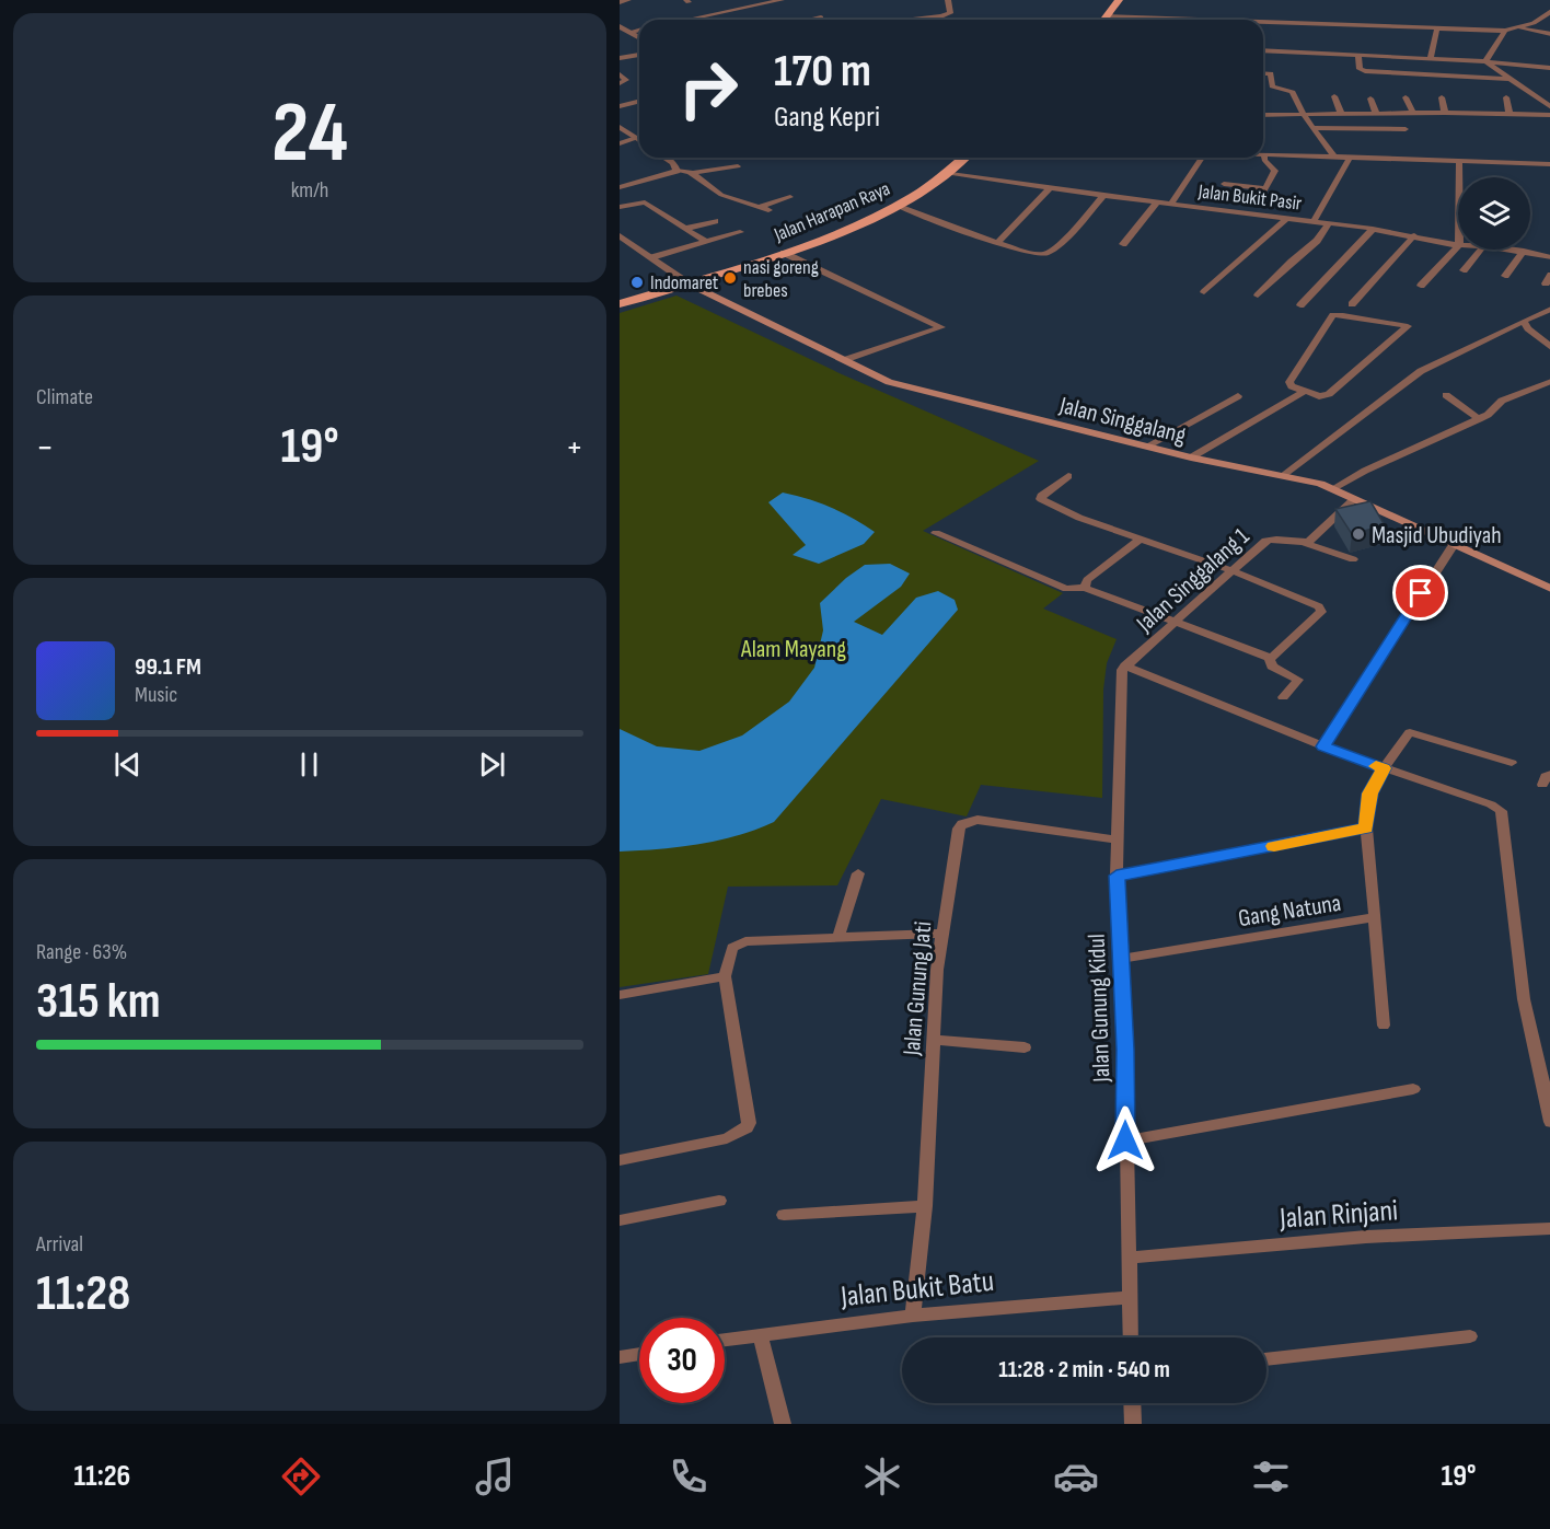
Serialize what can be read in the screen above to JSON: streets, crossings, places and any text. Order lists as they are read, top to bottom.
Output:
{
  "streets": {
    "main road": ["Jalan Harapan Raya", "Jalan Singgalang"],
    "street": [
      "Jalan Bukit Pasir",
      "Jalan Singgalang 1",
      "Gang Natuna",
      "Jalan Gunung Jati",
      "Jalan Gunung Kidul",
      "Jalan Rinjani",
      "Jalan Bukit Batu"
    ]
  },
  "crossings": [
    ["Jalan Bukit Pasir", "Jalan Harapan Raya"],
    ["Jalan Harapan Raya", "Jalan Singgalang"],
    ["Jalan Singgalang 1", "Jalan Gunung Kidul"],
    ["Gang Natuna", "Jalan Gunung Kidul"],
    ["Jalan Gunung Jati", "Jalan Gunung Kidul"],
    ["Jalan Gunung Jati", "Jalan Bukit Batu"],
    ["Jalan Gunung Kidul", "Jalan Rinjani"],
    ["Jalan Gunung Kidul", "Jalan Bukit Batu"]
  ],
  "parks": ["Alam Mayang"],
  "places": ["nasi goreng brebes", "Indomaret", "Masjid Ubudiyah"],
  "page": {
    "tile": [
      ["24", "km/h"],
      "Climate",
      ["Range · 63%", "315 km"],
      ["Arrival", "11:28"]
    ],
    "turn": ["170 m", "Gang Kepri"],
    "heat": ["−", "19°", "+"],
    "song": ["99.1 FM", "Music"],
    "limit": "30",
    "trip": "11:28 · 2 min · 540 m",
    "tabs": ["11:26", "19°"]
  }
}
